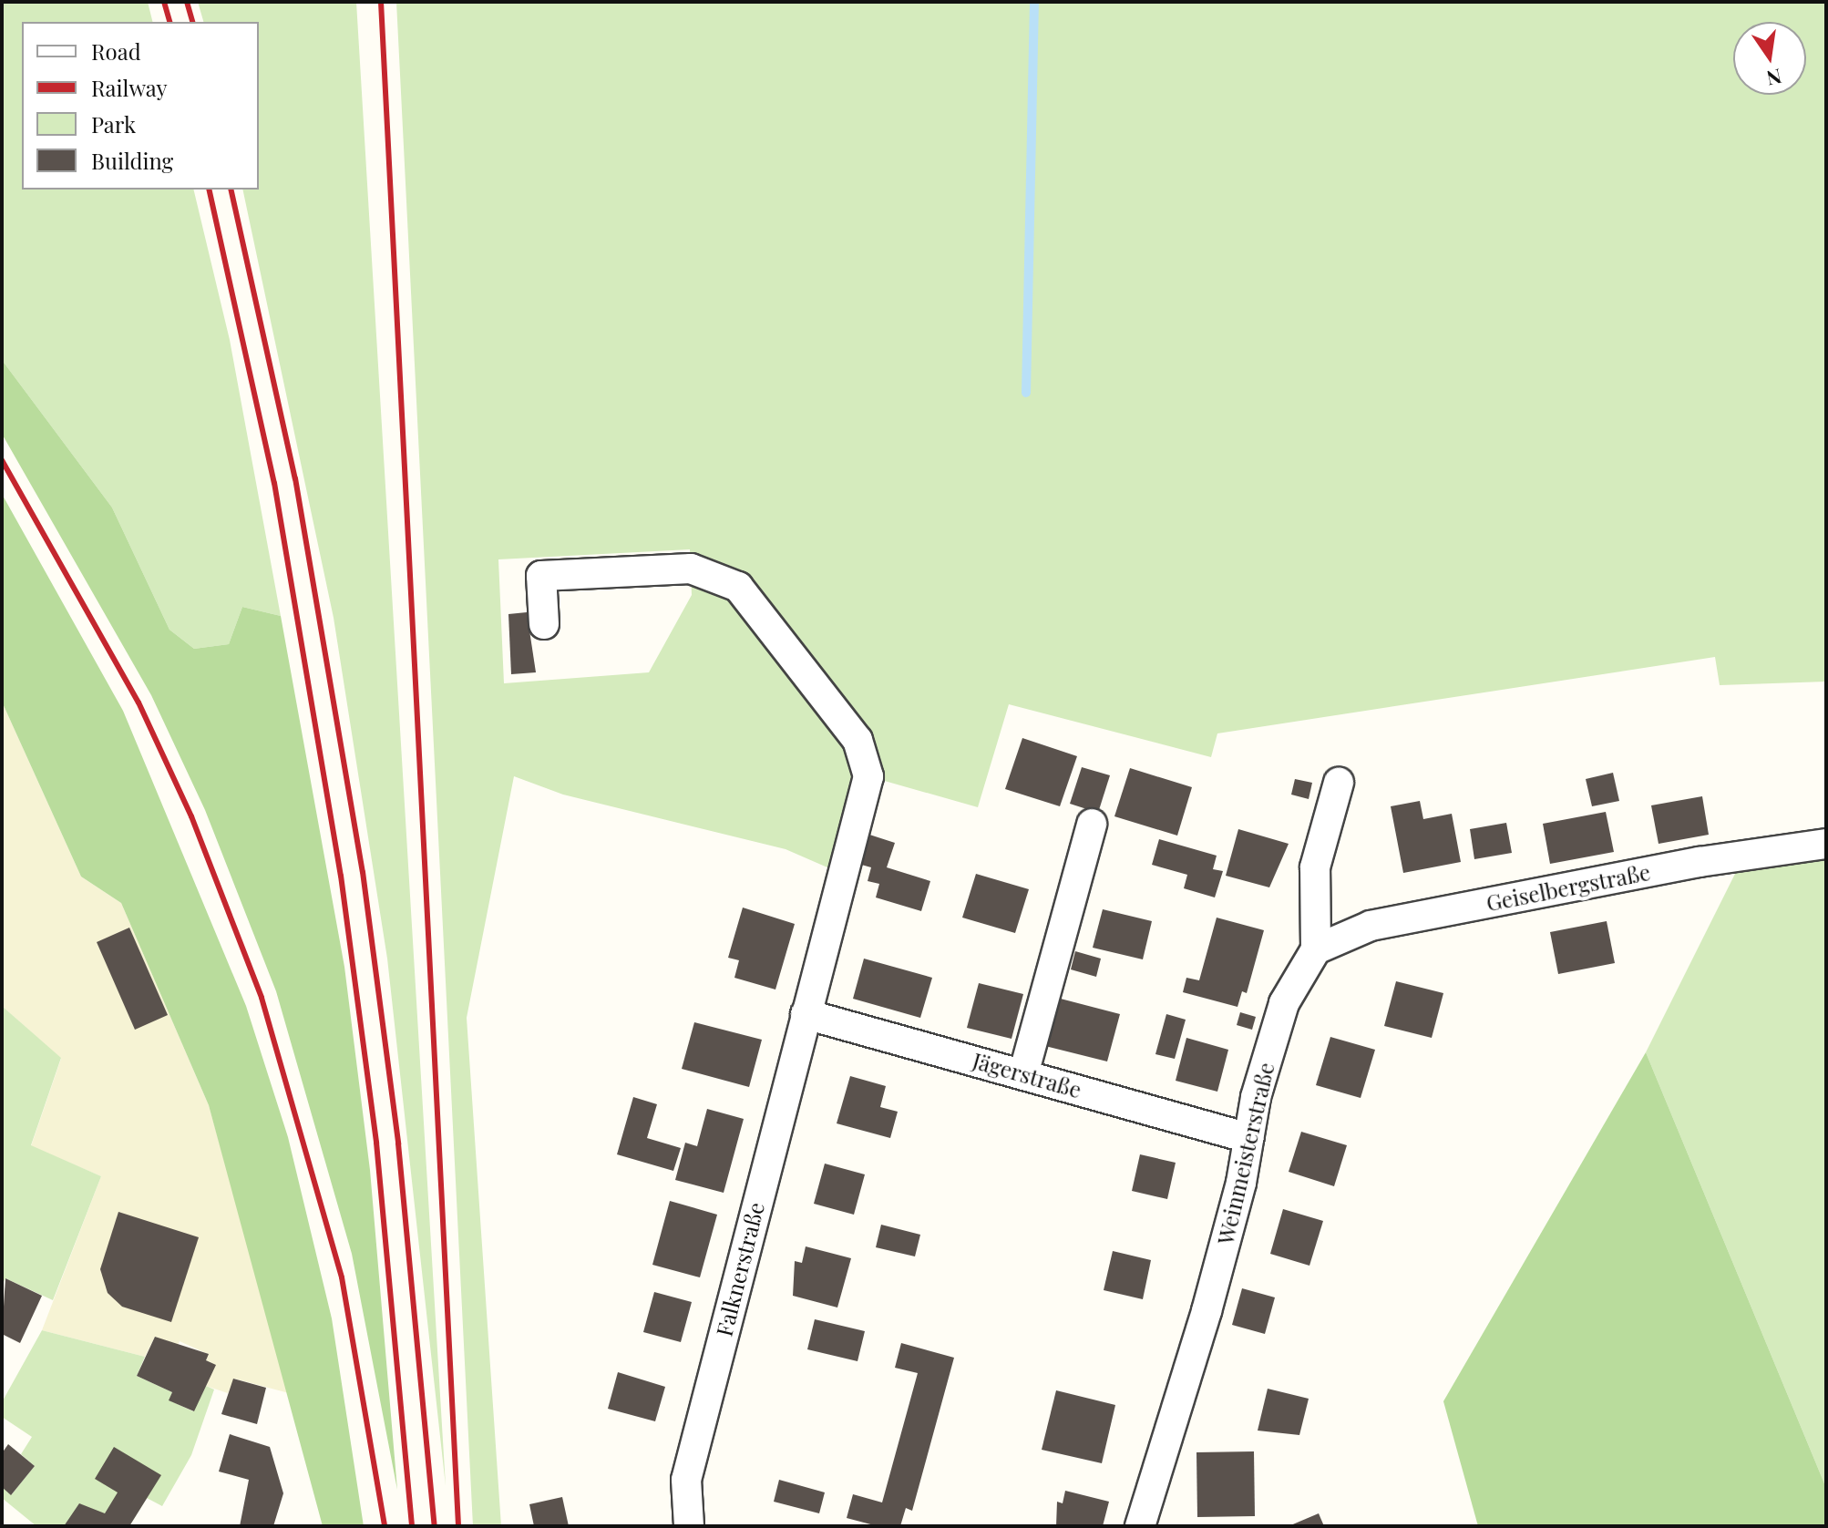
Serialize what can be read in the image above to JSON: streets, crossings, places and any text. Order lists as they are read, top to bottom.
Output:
{
  "streets": {
    "street": [
      "Geiselbergstraße",
      "Jägerstraße",
      "Weinmeisterstraße",
      "Falknerstraße"
    ]
  },
  "crossings": [
    ["Geiselbergstraße", "Weinmeisterstraße"],
    ["Jägerstraße", "Weinmeisterstraße"],
    ["Jägerstraße", "Falknerstraße"]
  ],
  "legend": [
    "Road",
    "Railway",
    "Park",
    "Building"
  ],
  "north": "bottom"
}
